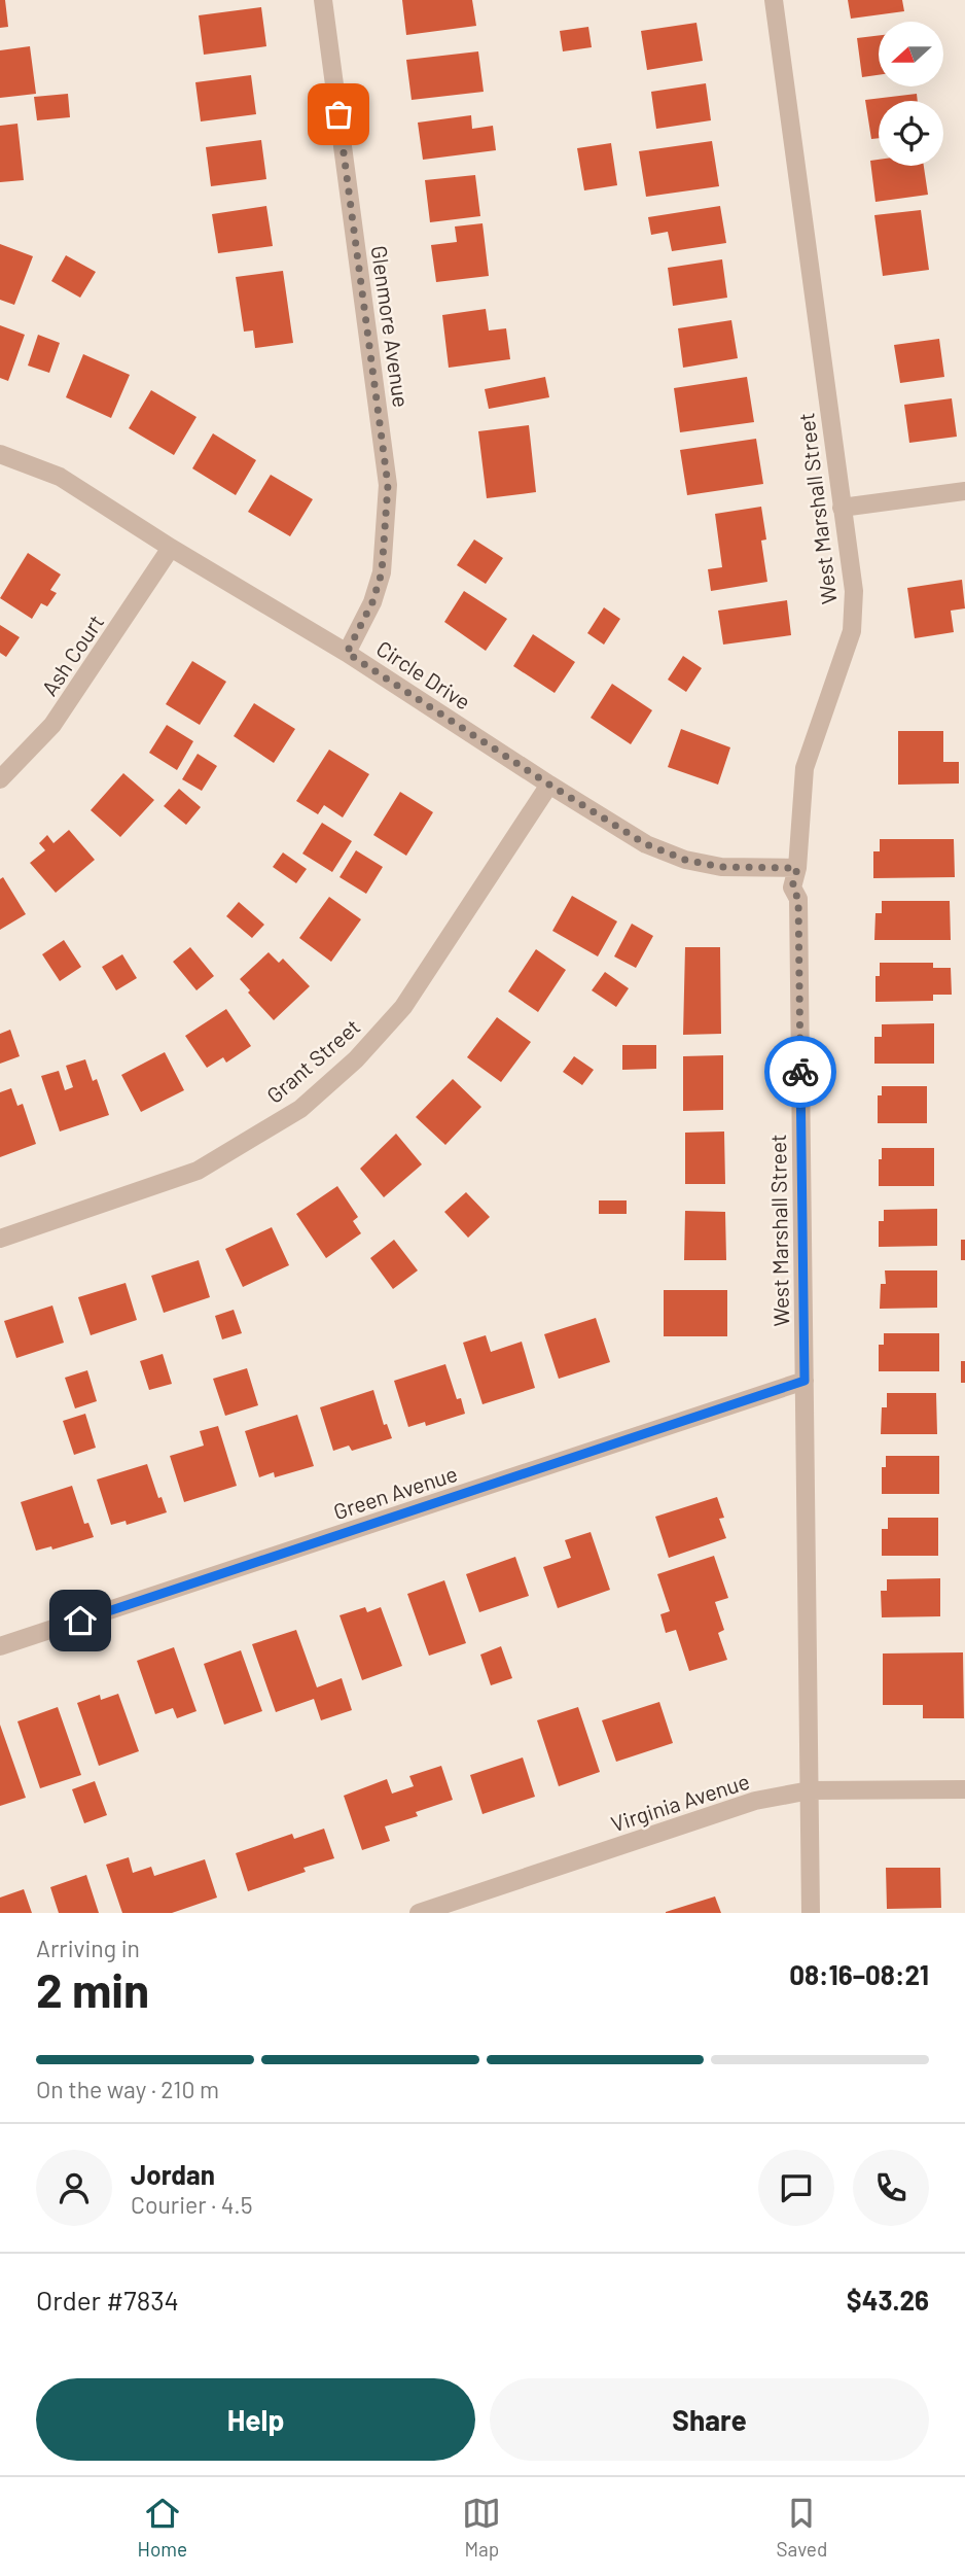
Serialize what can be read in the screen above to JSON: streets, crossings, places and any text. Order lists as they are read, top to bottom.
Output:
{
  "streets": {
    "street": [
      "Glenmore Avenue",
      "West Marshall Street",
      "Ash Court",
      "Circle Drive",
      "Grant Street",
      "Green Avenue",
      "Virginia Avenue"
    ]
  },
  "crossings": [
    ["Glenmore Avenue", "Circle Drive"],
    ["West Marshall Street", "Circle Drive"],
    ["West Marshall Street", "Green Avenue"],
    ["West Marshall Street", "Virginia Avenue"],
    ["Ash Court", "Circle Drive"],
    ["Circle Drive", "Grant Street"]
  ],
  "north": "left",
  "page": {
    "heading": ["2 min", "Arriving in", "08:16–08:21"],
    "panel": [
      "Jordan",
      "Courier · 4.5",
      "Order #7834",
      "$43.26"
    ],
    "bar": "On the way · 210 m",
    "buttons": ["Help", "Share"],
    "tabs": ["Home", "Map", "Saved"]
  }
}
